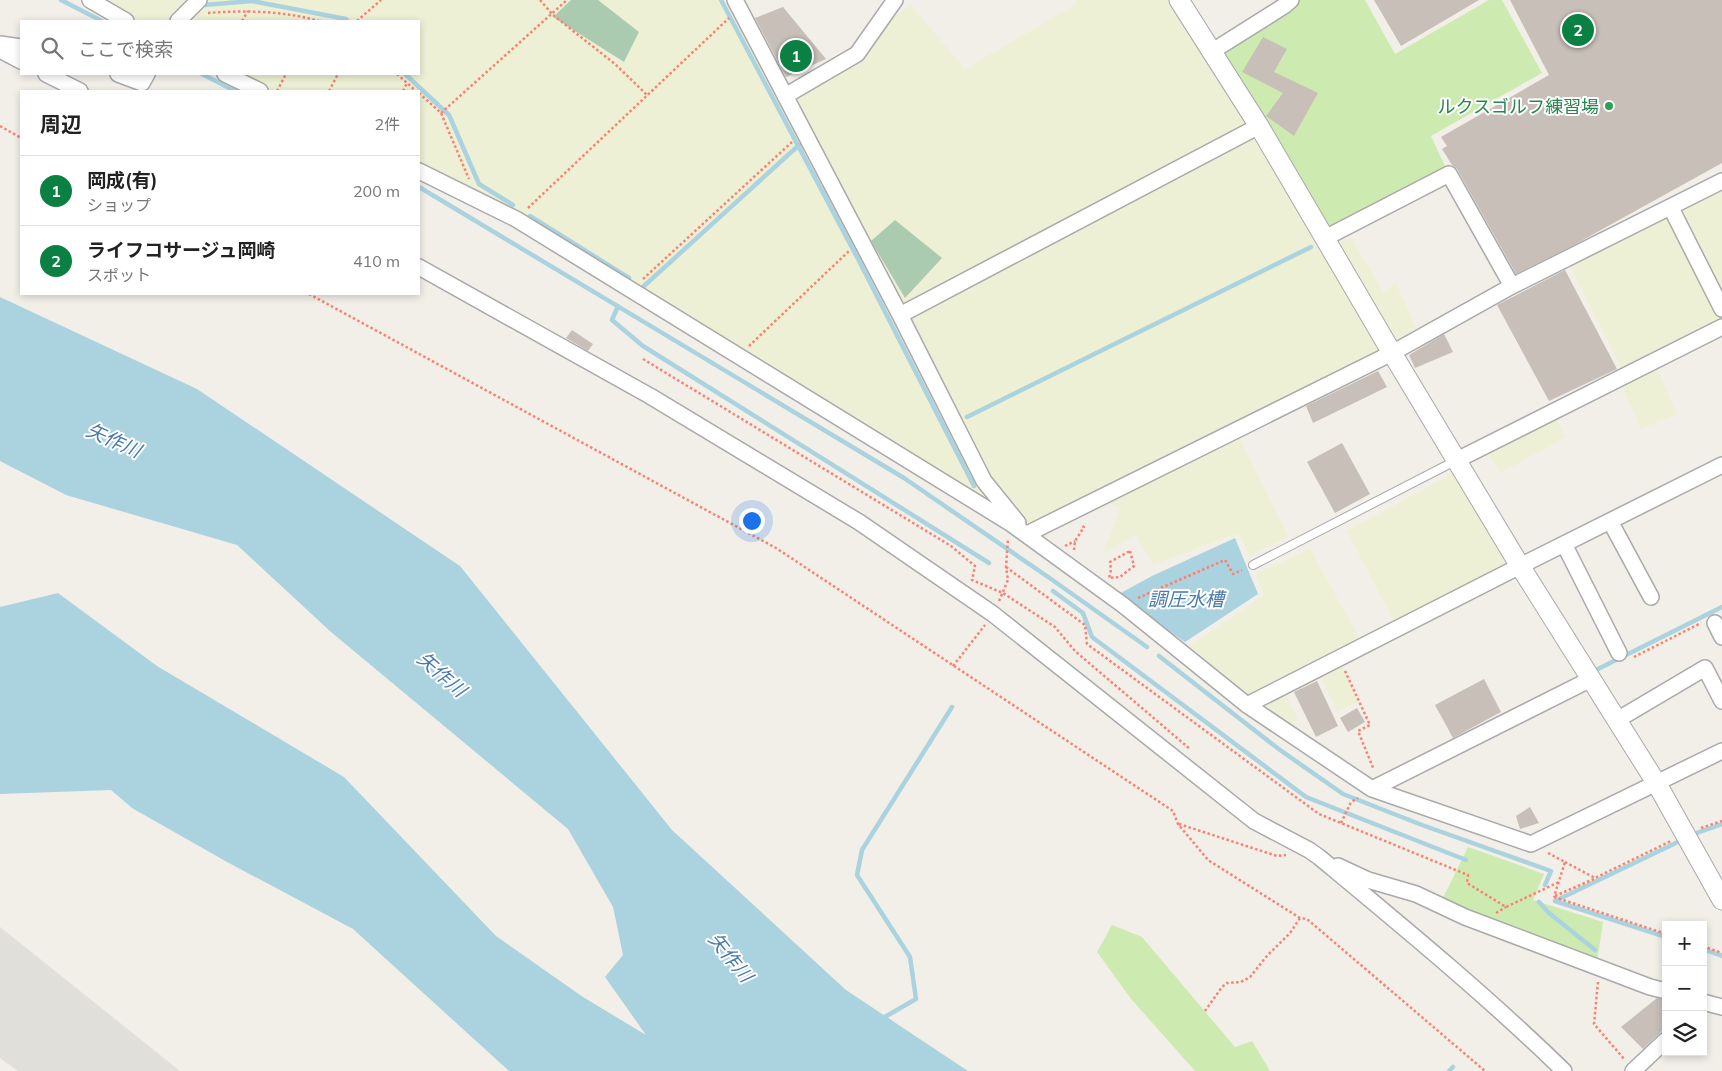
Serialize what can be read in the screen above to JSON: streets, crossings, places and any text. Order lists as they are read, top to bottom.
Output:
{
  "water": ["矢作川", "調圧水槽"],
  "places": ["ルクスゴルフ練習場"],
  "page": {
    "pins": ["2", "1"],
    "search": "ここで検索",
    "heading": ["周辺", "2件"],
    "list": [
      {
        "mark": "1",
        "name": "岡成(有)",
        "note": "ショップ",
        "value": "200 m"
      },
      {
        "mark": "2",
        "name": "ライフコサージュ岡崎",
        "note": "スポット",
        "value": "410 m"
      }
    ],
    "map_buttons": ["+", "−"]
  }
}
